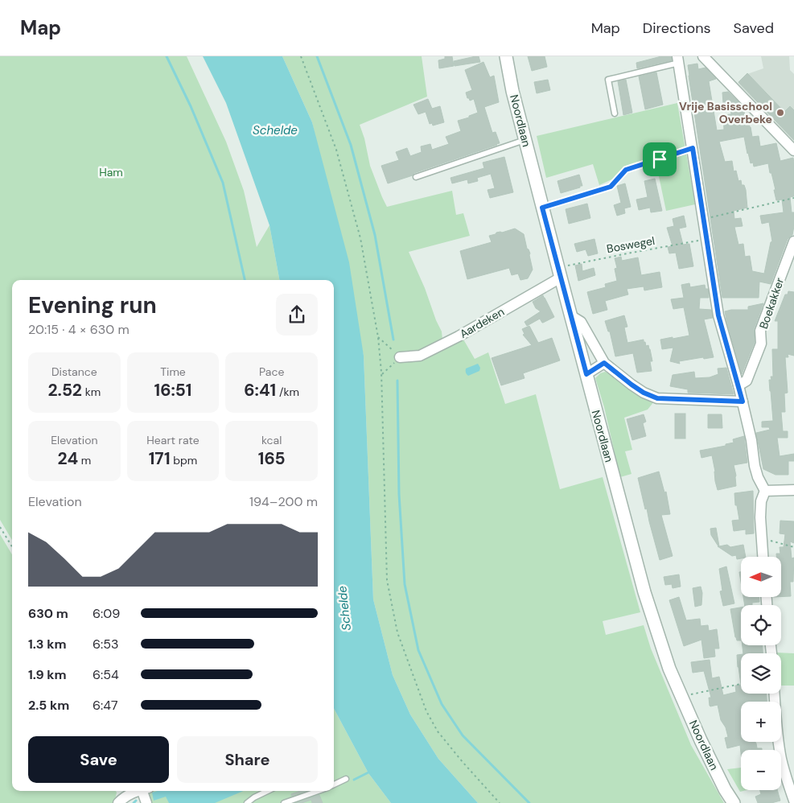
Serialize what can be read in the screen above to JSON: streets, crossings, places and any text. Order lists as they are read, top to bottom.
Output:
{
  "streets": {
    "street": ["Noordlaan", "Boekakker", "Aardeken"],
    "path": ["Boswegel"]
  },
  "crossings": [
    ["Noordlaan", "Boswegel"],
    ["Noordlaan", "Aardeken"],
    ["Boswegel", "Aardeken"]
  ],
  "water": ["Schelde"],
  "parks": ["Ham"],
  "places": ["Vrije Basisschool Overbeke"],
  "north": "left",
  "page": {
    "header": "Map",
    "nav": ["Map", "Directions", "Saved"],
    "heading": ["Evening run", "20:15 · 4 × 630 m"],
    "stats": [
      ["Distance", "2.52 km"],
      ["Time", "16:51"],
      ["Pace", "6:41 /km"],
      ["Elevation", "24 m"],
      ["Heart rate", "171 bpm"],
      ["kcal", "165"]
    ],
    "chart": ["Elevation", "194–200 m"],
    "map_buttons": ["+", "−"],
    "list": [
      {
        "name": "630 m",
        "note": "6:09"
      },
      {
        "name": "1.3 km",
        "note": "6:53"
      },
      {
        "name": "1.9 km",
        "note": "6:54"
      },
      {
        "name": "2.5 km",
        "note": "6:47"
      }
    ],
    "buttons": ["Save", "Share"]
  }
}
